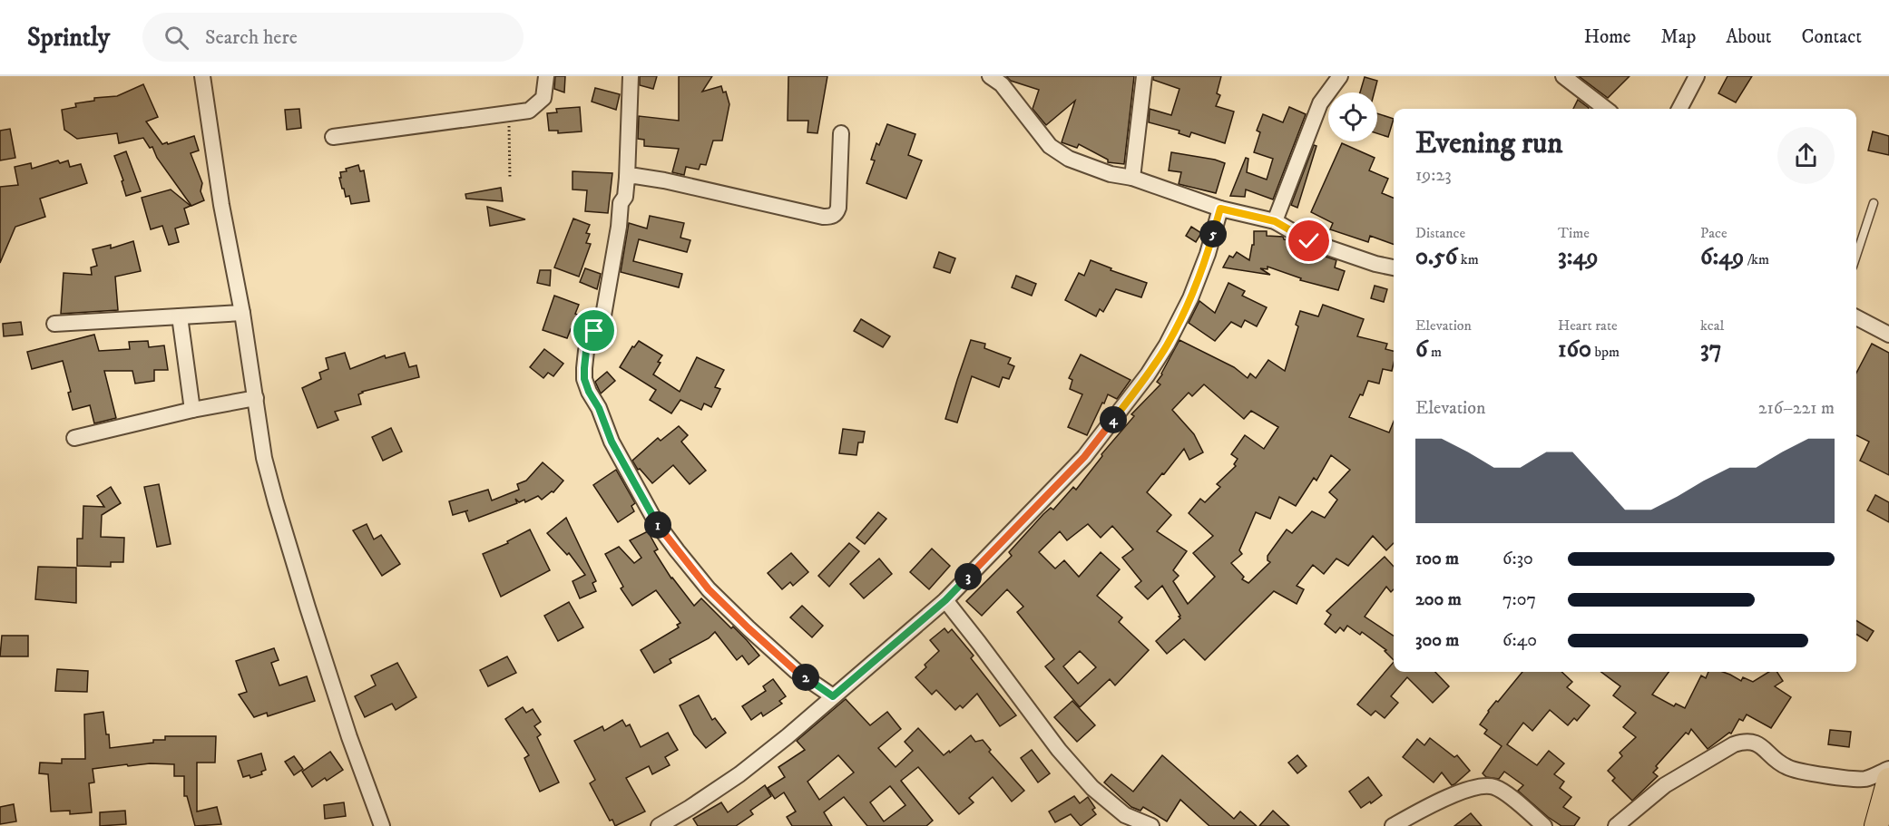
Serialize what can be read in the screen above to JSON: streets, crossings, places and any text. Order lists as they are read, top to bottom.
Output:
{
  "page": {
    "header": "Sprintly",
    "search": "Search here",
    "nav": [
      "Home",
      "Map",
      "About",
      "Contact"
    ],
    "heading": ["Evening run", "19:23"],
    "stats": [
      ["Distance", "0.56 km"],
      ["Time", "3:49"],
      ["Pace", "6:49 /km"],
      ["Elevation", "6 m"],
      ["Heart rate", "160 bpm"],
      ["kcal", "37"]
    ],
    "pins": [
      "5",
      "4",
      "1",
      "3",
      "2"
    ],
    "chart": ["Elevation", "216–221 m"],
    "list": [
      {
        "name": "100 m",
        "note": "6:30"
      },
      {
        "name": "200 m",
        "note": "7:07"
      },
      {
        "name": "300 m",
        "note": "6:40"
      }
    ]
  }
}
